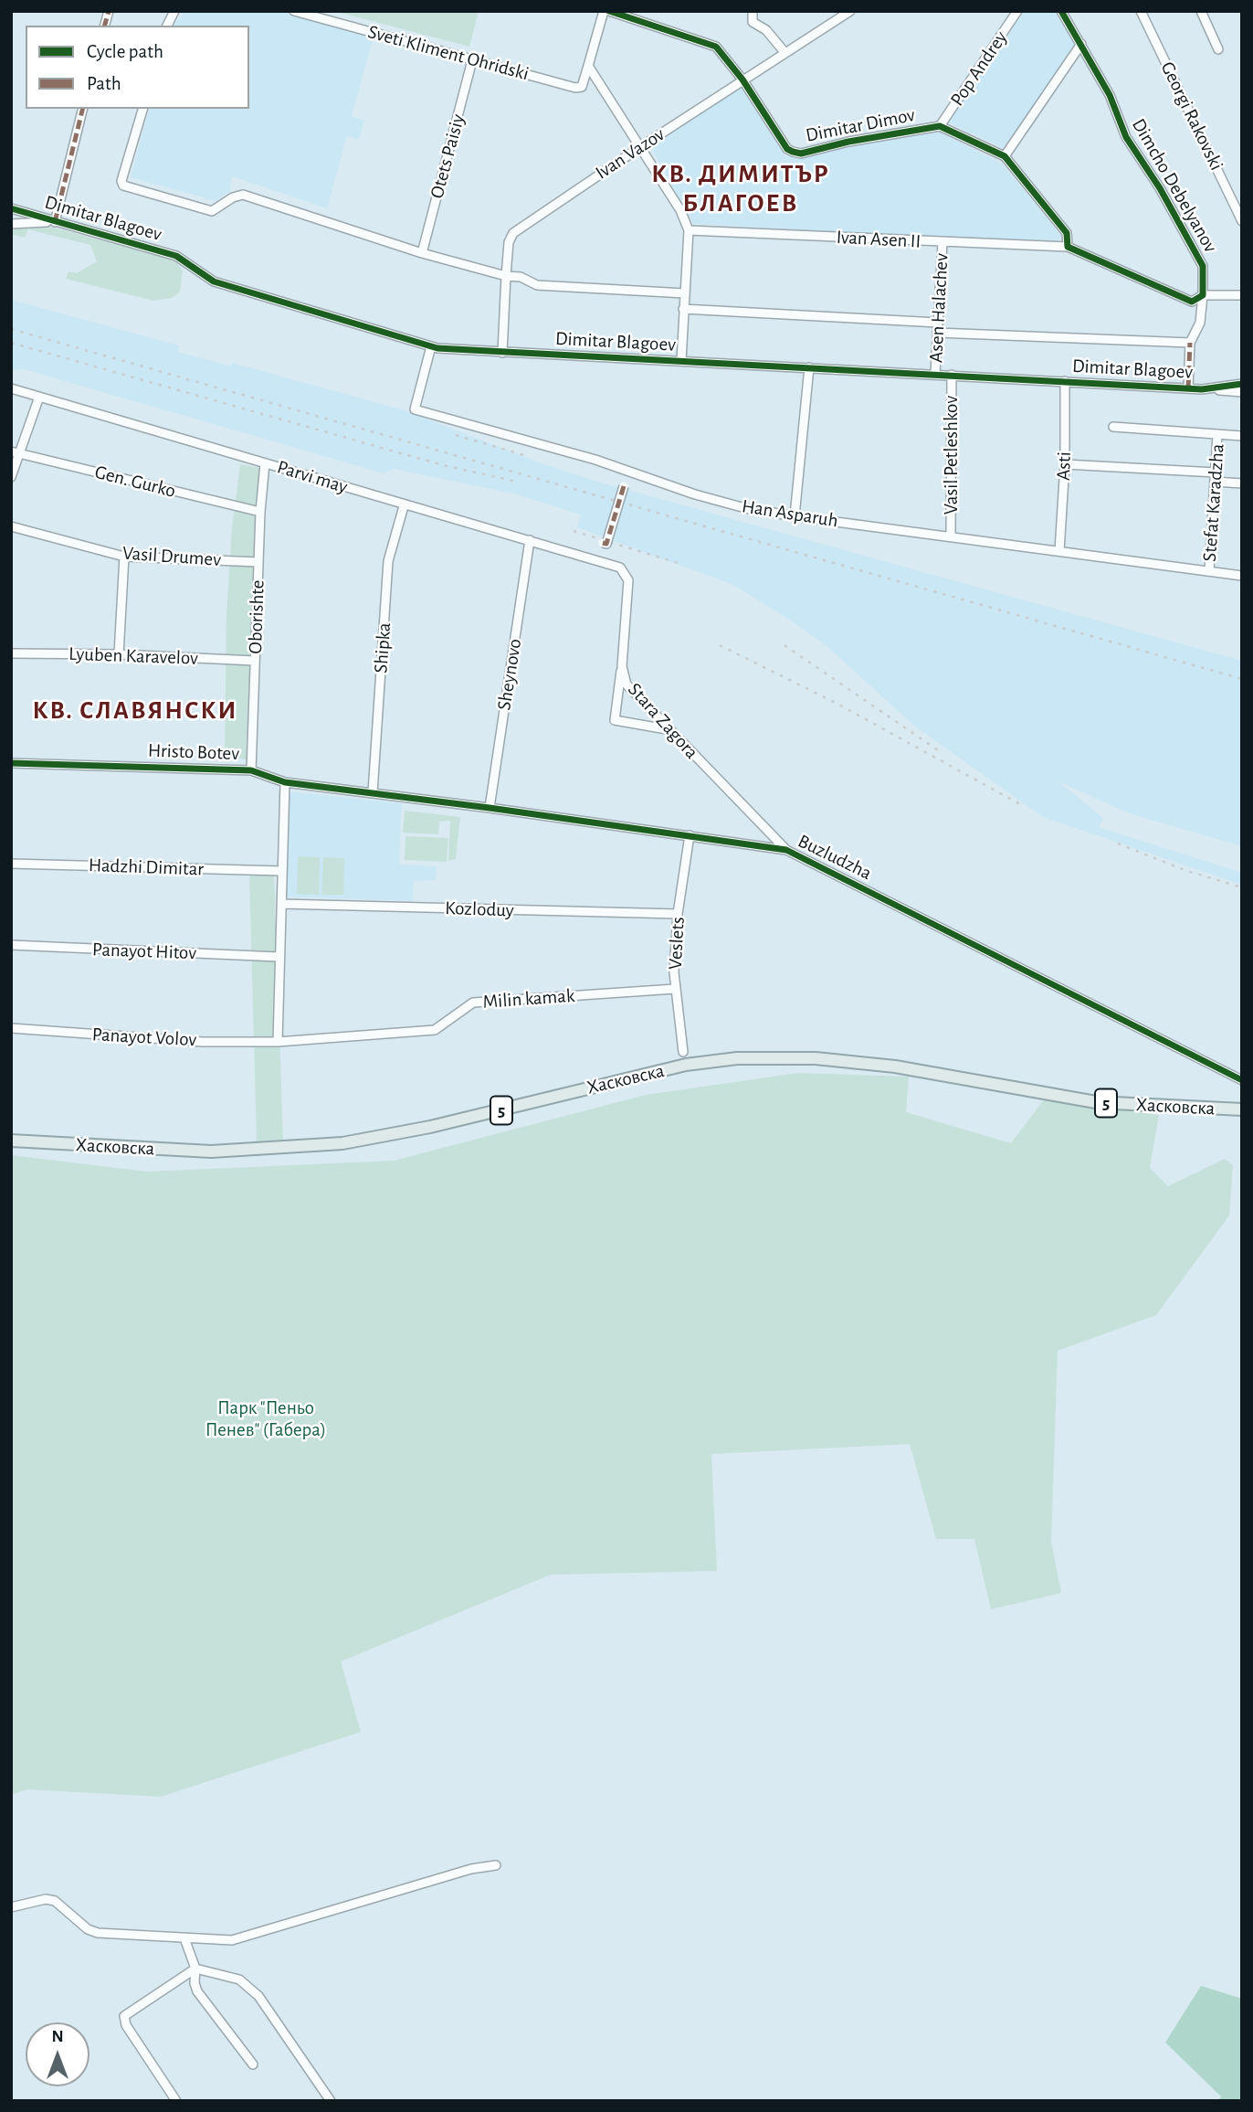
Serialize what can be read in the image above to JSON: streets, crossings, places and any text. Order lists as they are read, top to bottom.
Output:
{
  "streets": {
    "main road": ["Хасковска", "5"],
    "street": [
      "Sveti Kliment Ohridski",
      "Pop Andrey",
      "Georgi Rakovski",
      "Dimitar Dimov",
      "Ivan Vazov",
      "Otets Paisiy",
      "Dimcho Debelyanov",
      "Dimitar Blagoev",
      "Ivan Asen II",
      "Asen Halachev",
      "Vasil Petleshkov",
      "Asti",
      "Parvi may",
      "Gen. Gurko",
      "Stefat Karadzha",
      "Han Asparuh",
      "Vasil Drumev",
      "Oborishte",
      "Shipka",
      "Lyuben Karavelov",
      "Sheynovo",
      "Stara Zagora",
      "Hristo Botev",
      "Buzludzha",
      "Hadzhi Dimitar",
      "Kozloduy",
      "Veslets",
      "Panayot Hitov",
      "Milin kamak",
      "Panayot Volov"
    ]
  },
  "crossings": [
    ["Sveti Kliment Ohridski", "Otets Paisiy"],
    ["Pop Andrey", "Dimitar Dimov"],
    ["Dimitar Dimov", "Ivan Vazov"],
    ["Dimitar Dimov", "Ivan Asen II"],
    ["Ivan Vazov", "Dimitar Blagoev"],
    ["Dimcho Debelyanov", "Dimitar Blagoev"],
    ["Dimitar Blagoev", "Asen Halachev"],
    ["Dimitar Blagoev", "Vasil Petleshkov"],
    ["Dimitar Blagoev", "Asti"],
    ["Dimitar Blagoev", "Han Asparuh"],
    ["Ivan Asen II", "Asen Halachev"],
    ["Vasil Petleshkov", "Han Asparuh"],
    ["Asti", "Han Asparuh"],
    ["Parvi may", "Oborishte"],
    ["Parvi may", "Shipka"],
    ["Parvi may", "Sheynovo"],
    ["Parvi may", "Stara Zagora"],
    ["Gen. Gurko", "Oborishte"],
    ["Stefat Karadzha", "Han Asparuh"],
    ["Vasil Drumev", "Oborishte"],
    ["Oborishte", "Lyuben Karavelov"],
    ["Oborishte", "Hristo Botev"],
    ["Shipka", "Hristo Botev"],
    ["Shipka", "Buzludzha"],
    ["Sheynovo", "Buzludzha"],
    ["Stara Zagora", "Buzludzha"],
    ["Hristo Botev", "Buzludzha"],
    ["Buzludzha", "Veslets"],
    ["Kozloduy", "Veslets"],
    ["Veslets", "Milin kamak"],
    ["Milin kamak", "Panayot Volov"]
  ],
  "districts": ["КВ. ДИМИТЪР БЛАГОЕВ", "КВ. СЛАВЯНСКИ"],
  "parks": ["Парк \"Пеньо Пенев\" (Габера)"],
  "legend": ["Cycle path", "Path"],
  "north": "top"
}
